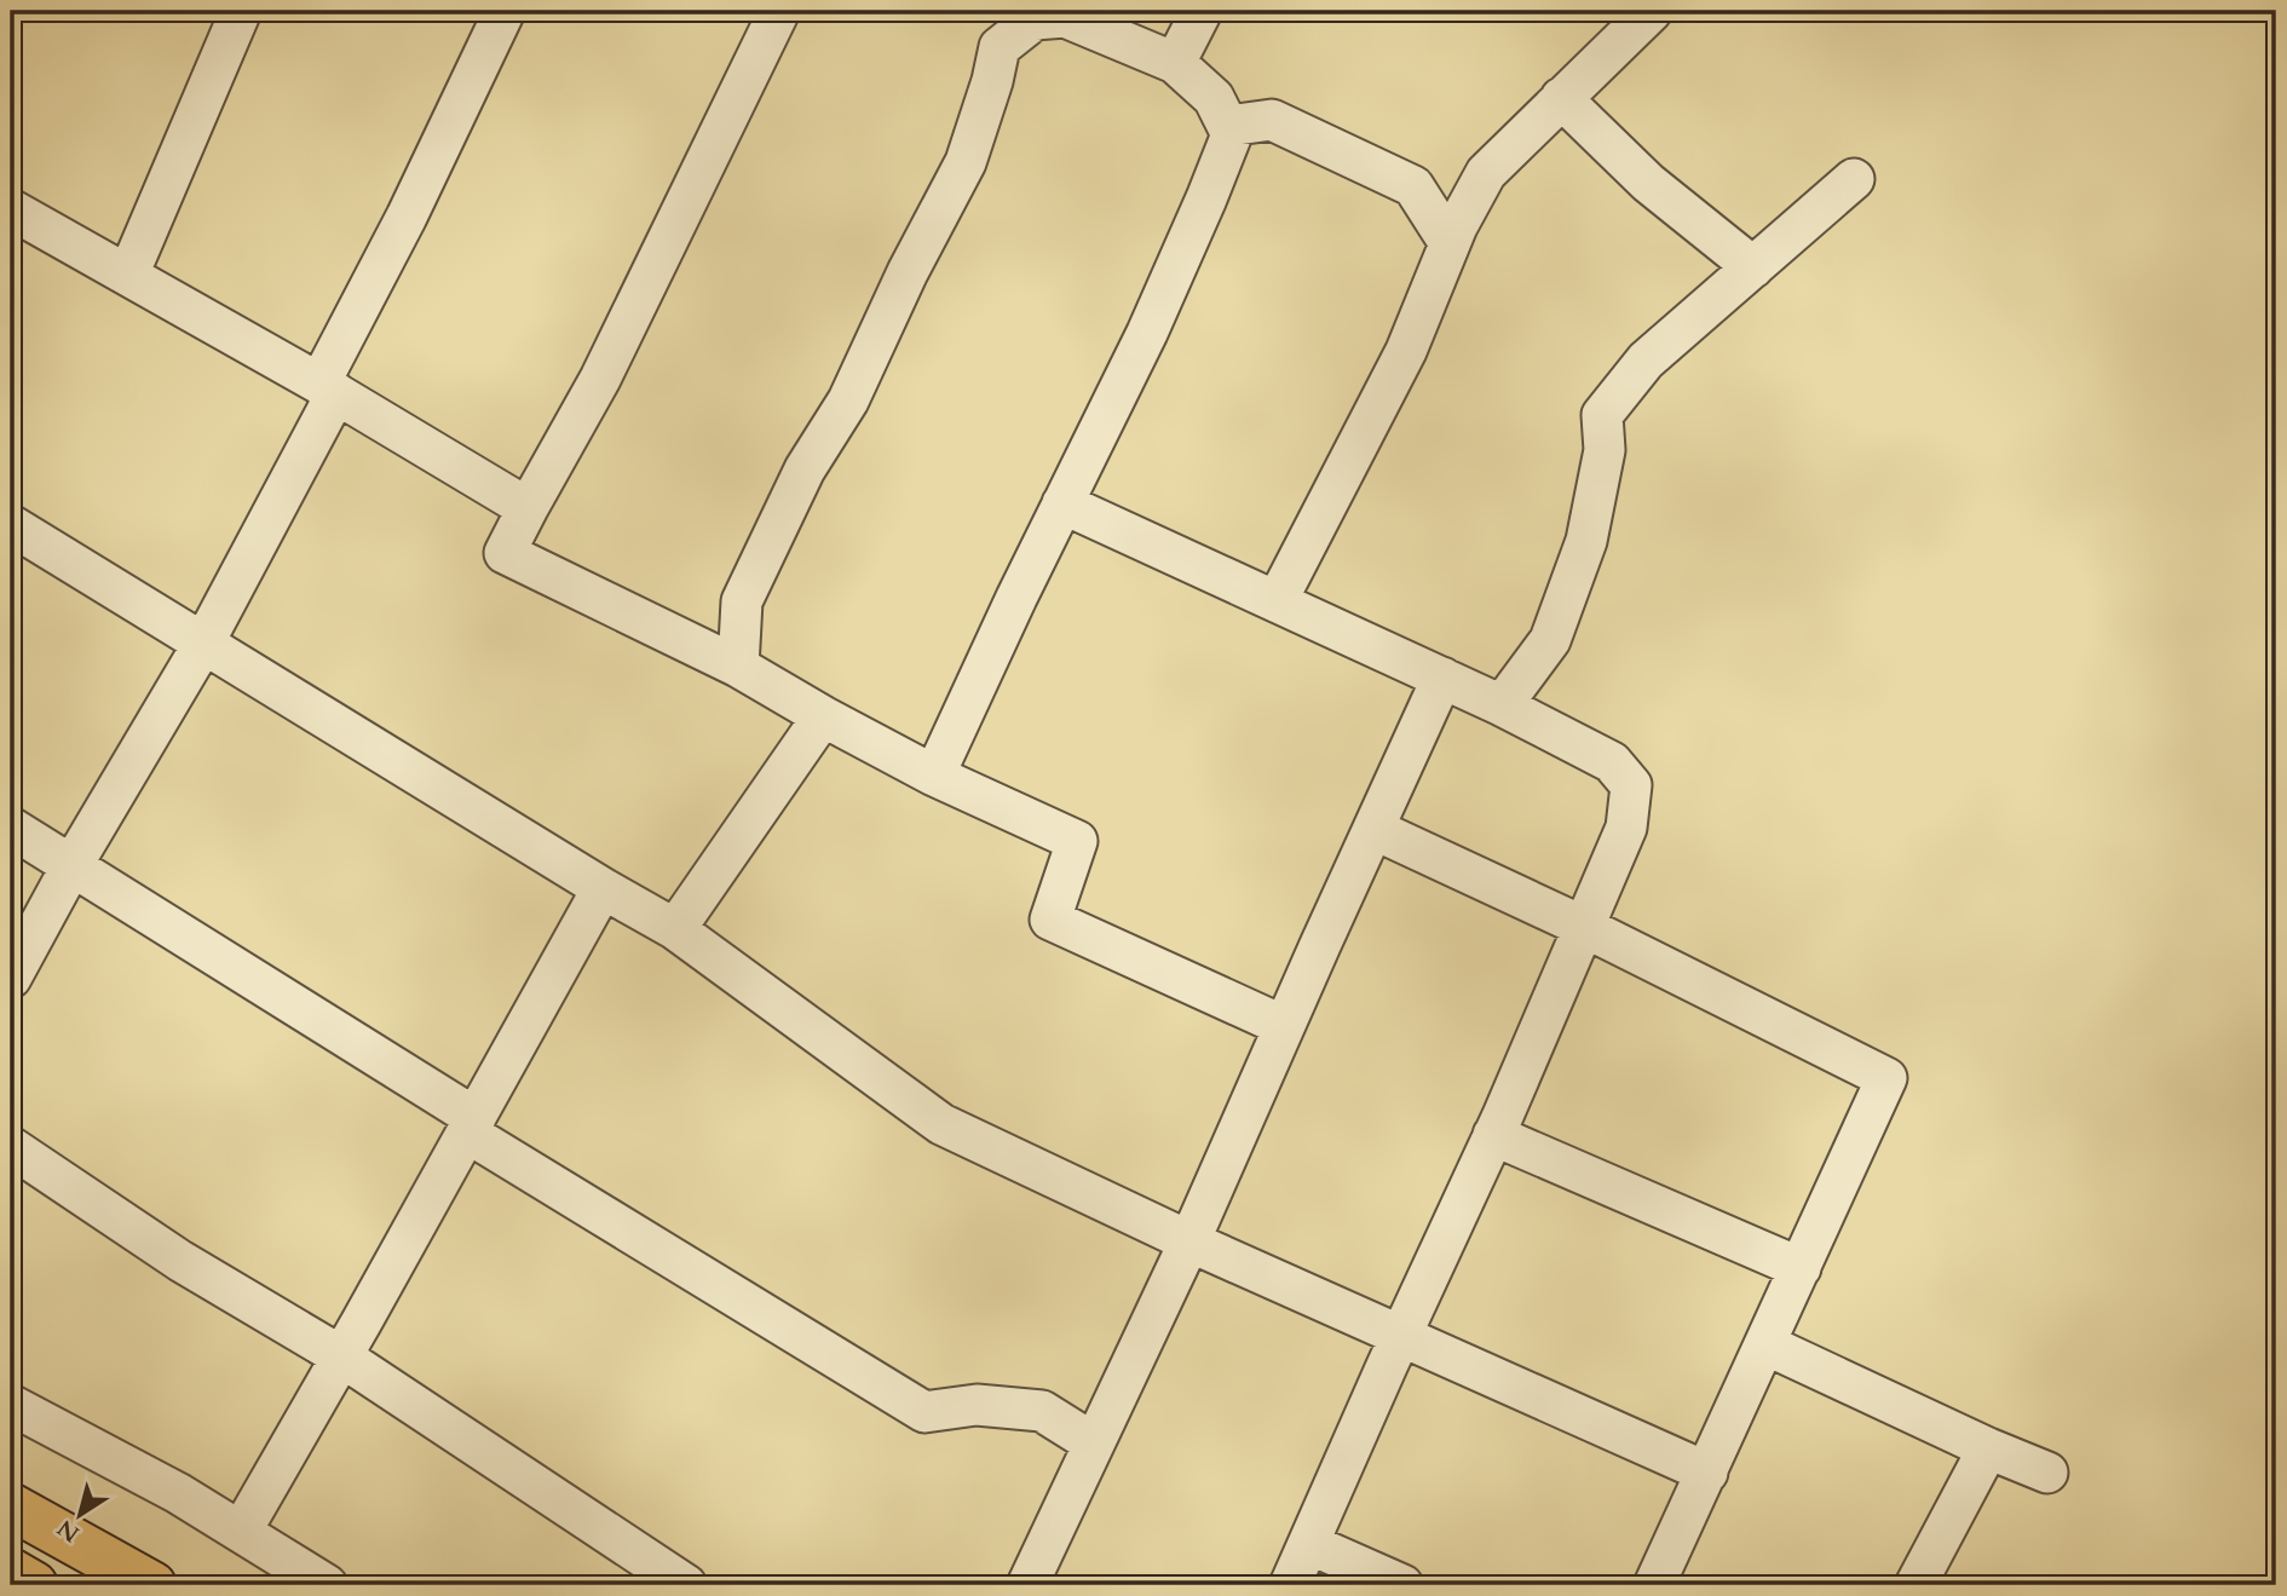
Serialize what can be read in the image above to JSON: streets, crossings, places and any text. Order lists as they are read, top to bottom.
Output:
{
  "north": "bottom left"
}
